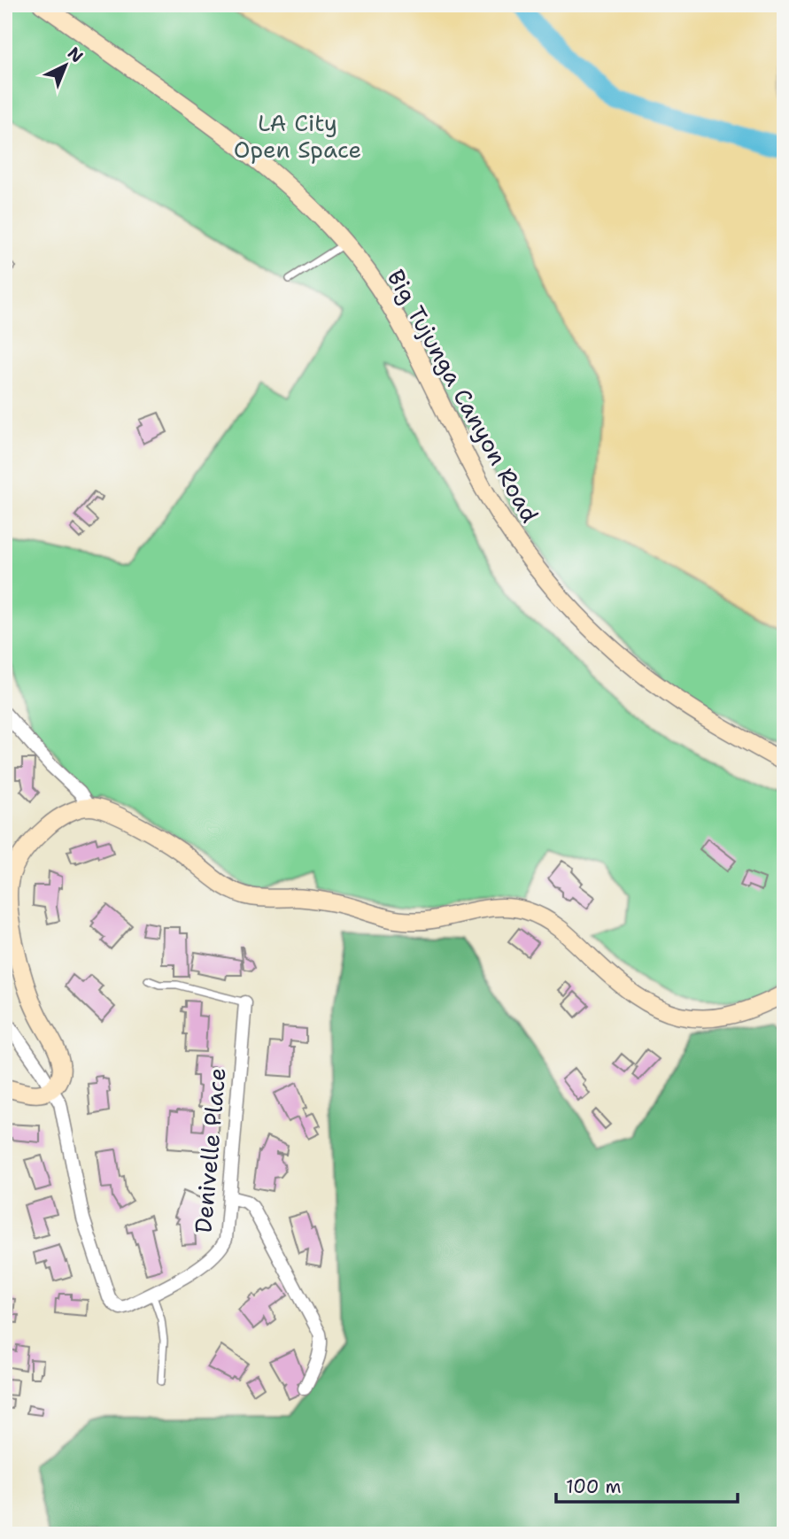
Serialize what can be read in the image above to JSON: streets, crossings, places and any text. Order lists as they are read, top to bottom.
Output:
{
  "streets": {
    "street": ["Big Tujunga Canyon Road", "Denivelle Place"]
  },
  "parks": ["LA City Open Space"],
  "scale_bar": "100 m",
  "north": "top right"
}
